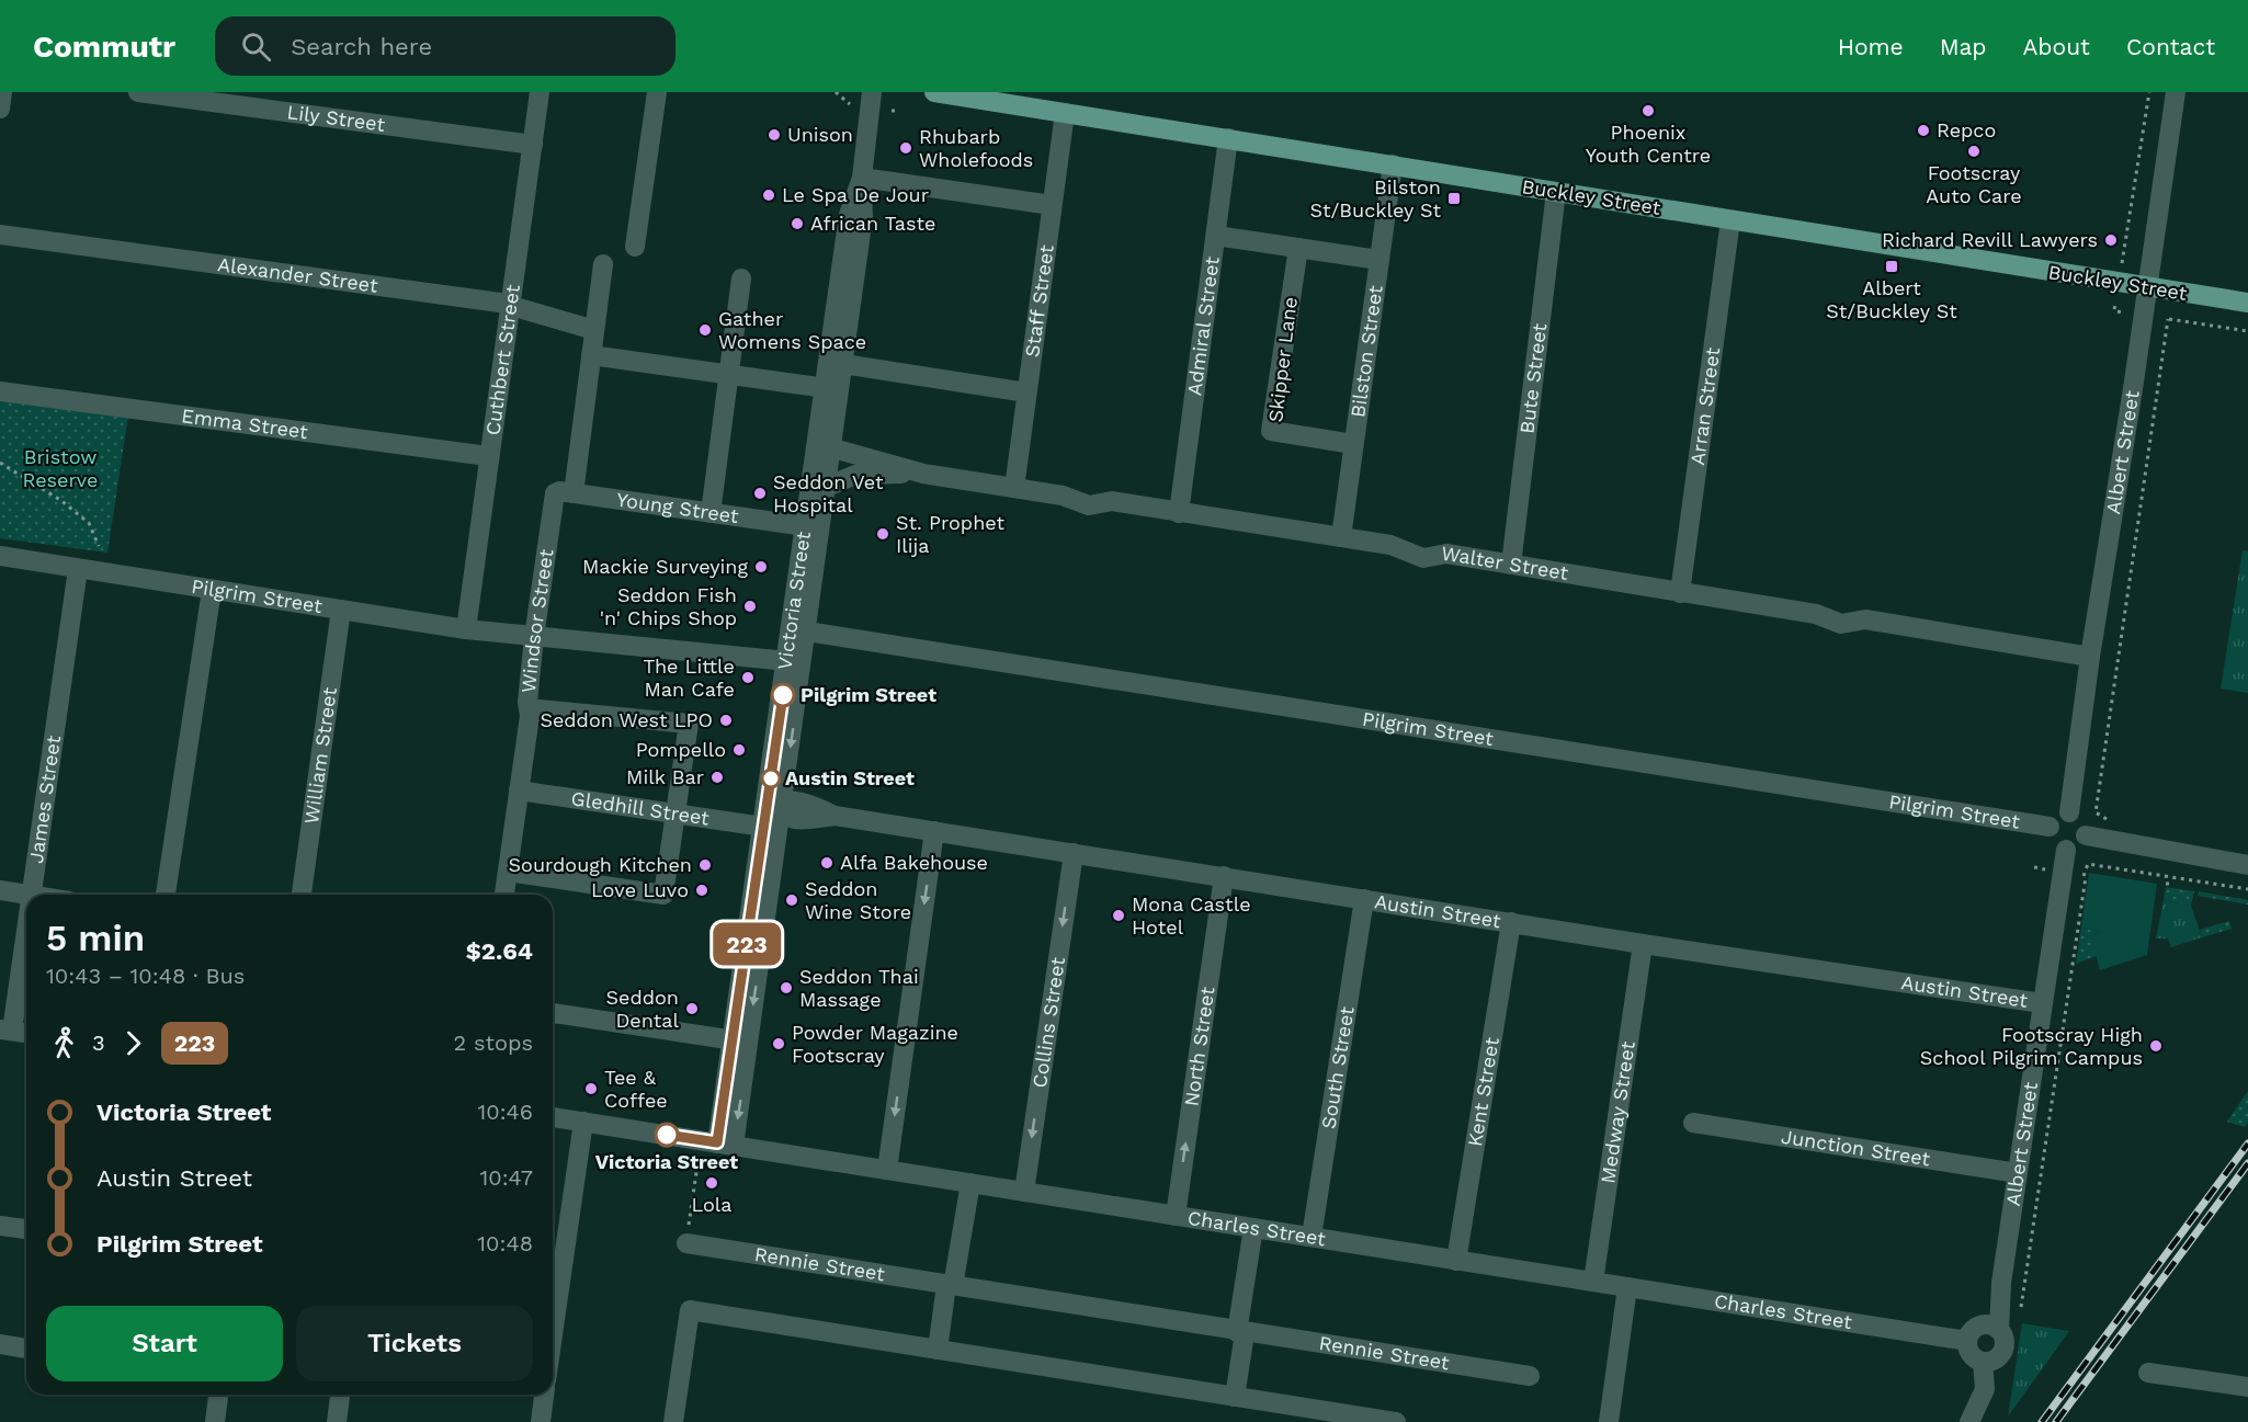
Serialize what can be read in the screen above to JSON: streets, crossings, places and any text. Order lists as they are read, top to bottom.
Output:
{
  "streets": {
    "main road": ["Buckley Street"],
    "street": [
      "Lily Street",
      "Alexander Street",
      "Staff Street",
      "Admiral Street",
      "Bilston Street",
      "Skipper Lane",
      "Cuthbert Street",
      "Bute Street",
      "Arran Street",
      "Emma Street",
      "Albert Street",
      "Young Street",
      "Walter Street",
      "Pilgrim Street",
      "Victoria Street",
      "Windsor Street",
      "William Street",
      "James Street",
      "Gledhill Street",
      "Austin Street",
      "Collins Street",
      "North Street",
      "South Street",
      "Kent Street",
      "Medway Street",
      "Junction Street",
      "Charles Street",
      "Rennie Street"
    ]
  },
  "crossings": [
    ["Lily Street", "Cuthbert Street"],
    ["Buckley Street", "Staff Street"],
    ["Buckley Street", "Admiral Street"],
    ["Buckley Street", "Bilston Street"],
    ["Buckley Street", "Bute Street"],
    ["Buckley Street", "Arran Street"],
    ["Buckley Street", "Albert Street"],
    ["Alexander Street", "Cuthbert Street"],
    ["Alexander Street", "Windsor Street"],
    ["Staff Street", "Walter Street"],
    ["Admiral Street", "Walter Street"],
    ["Bilston Street", "Skipper Lane"],
    ["Bilston Street", "Walter Street"],
    ["Cuthbert Street", "Emma Street"],
    ["Cuthbert Street", "Pilgrim Street"],
    ["Bute Street", "Walter Street"],
    ["Arran Street", "Walter Street"],
    ["Albert Street", "Walter Street"],
    ["Albert Street", "Pilgrim Street"],
    ["Albert Street", "Austin Street"],
    ["Albert Street", "Junction Street"],
    ["Albert Street", "Charles Street"],
    ["Young Street", "Victoria Street"],
    ["Young Street", "Windsor Street"],
    ["Walter Street", "Victoria Street"],
    ["Pilgrim Street", "Victoria Street"],
    ["Pilgrim Street", "Windsor Street"],
    ["Pilgrim Street", "William Street"],
    ["Pilgrim Street", "James Street"],
    ["Victoria Street", "Gledhill Street"],
    ["Victoria Street", "Austin Street"],
    ["Victoria Street", "Charles Street"],
    ["Windsor Street", "Gledhill Street"],
    ["Gledhill Street", "Austin Street"],
    ["Austin Street", "Collins Street"],
    ["Austin Street", "North Street"],
    ["Austin Street", "South Street"],
    ["Austin Street", "Kent Street"],
    ["Austin Street", "Medway Street"],
    ["Collins Street", "Charles Street"],
    ["North Street", "Charles Street"],
    ["South Street", "Charles Street"],
    ["Kent Street", "Charles Street"],
    ["Medway Street", "Charles Street"]
  ],
  "one_way": ["North Street"],
  "parks": ["Bristow Reserve"],
  "places": {
    "other": [
      "Phoenix Youth Centre",
      "Repco",
      "Unison",
      "Rhubarb Wholefoods",
      "Footscray Auto Care",
      "Le Spa De Jour",
      "African Taste",
      "Richard Revill Lawyers",
      "Gather Womens Space",
      "Seddon Vet Hospital",
      "St. Prophet Ilija",
      "Mackie Surveying",
      "Seddon Fish 'n' Chips Shop",
      "The Little Man Cafe",
      "Pilgrim Street",
      "Seddon West LPO",
      "Pompello",
      "Milk Bar",
      "Austin Street",
      "Alfa Bakehouse",
      "Sourdough Kitchen",
      "Love Luvo",
      "Seddon Wine Store",
      "Mona Castle Hotel",
      "Seddon Thai Massage",
      "Seddon Dental",
      "Powder Magazine Footscray",
      "Footscray High School Pilgrim Campus",
      "Tee & Coffee",
      "Victoria Street",
      "Lola"
    ],
    "transit": ["Bilston St/Buckley St", "Albert St/Buckley St"]
  },
  "lines": ["bus line 223"],
  "page": {
    "header": "Commutr",
    "search": "Search here",
    "nav": [
      "Home",
      "Map",
      "About",
      "Contact"
    ],
    "on_map": "223",
    "heading": ["5 min", "10:43 – 10:48 · Bus", "$2.64"],
    "legs": ["3", "223", "2 stops"],
    "list": [
      {
        "name": "Victoria Street",
        "value": "10:46"
      },
      {
        "name": "Austin Street",
        "value": "10:47"
      },
      {
        "name": "Pilgrim Street",
        "value": "10:48"
      }
    ],
    "buttons": ["Start", "Tickets"]
  }
}
